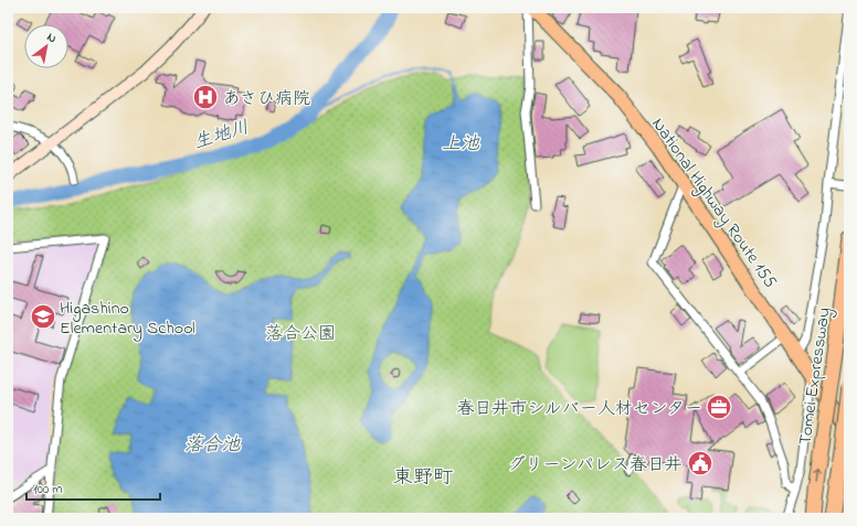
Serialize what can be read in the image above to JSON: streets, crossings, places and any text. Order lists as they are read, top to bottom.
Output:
{
  "streets": {
    "highway": ["National Highway Route 155", "Tomei Expressway"]
  },
  "districts": ["東野町"],
  "water": ["生地川", "上池", "落合池"],
  "parks": ["落合公園"],
  "places": {
    "hospital": ["あさひ病院"],
    "school or university": ["Higashino Elementary School"],
    "office": ["春日井市シルバー人材センター"],
    "public building": ["グリーンパレス春日井"]
  },
  "scale_bar": "100 m",
  "north": "top right"
}
